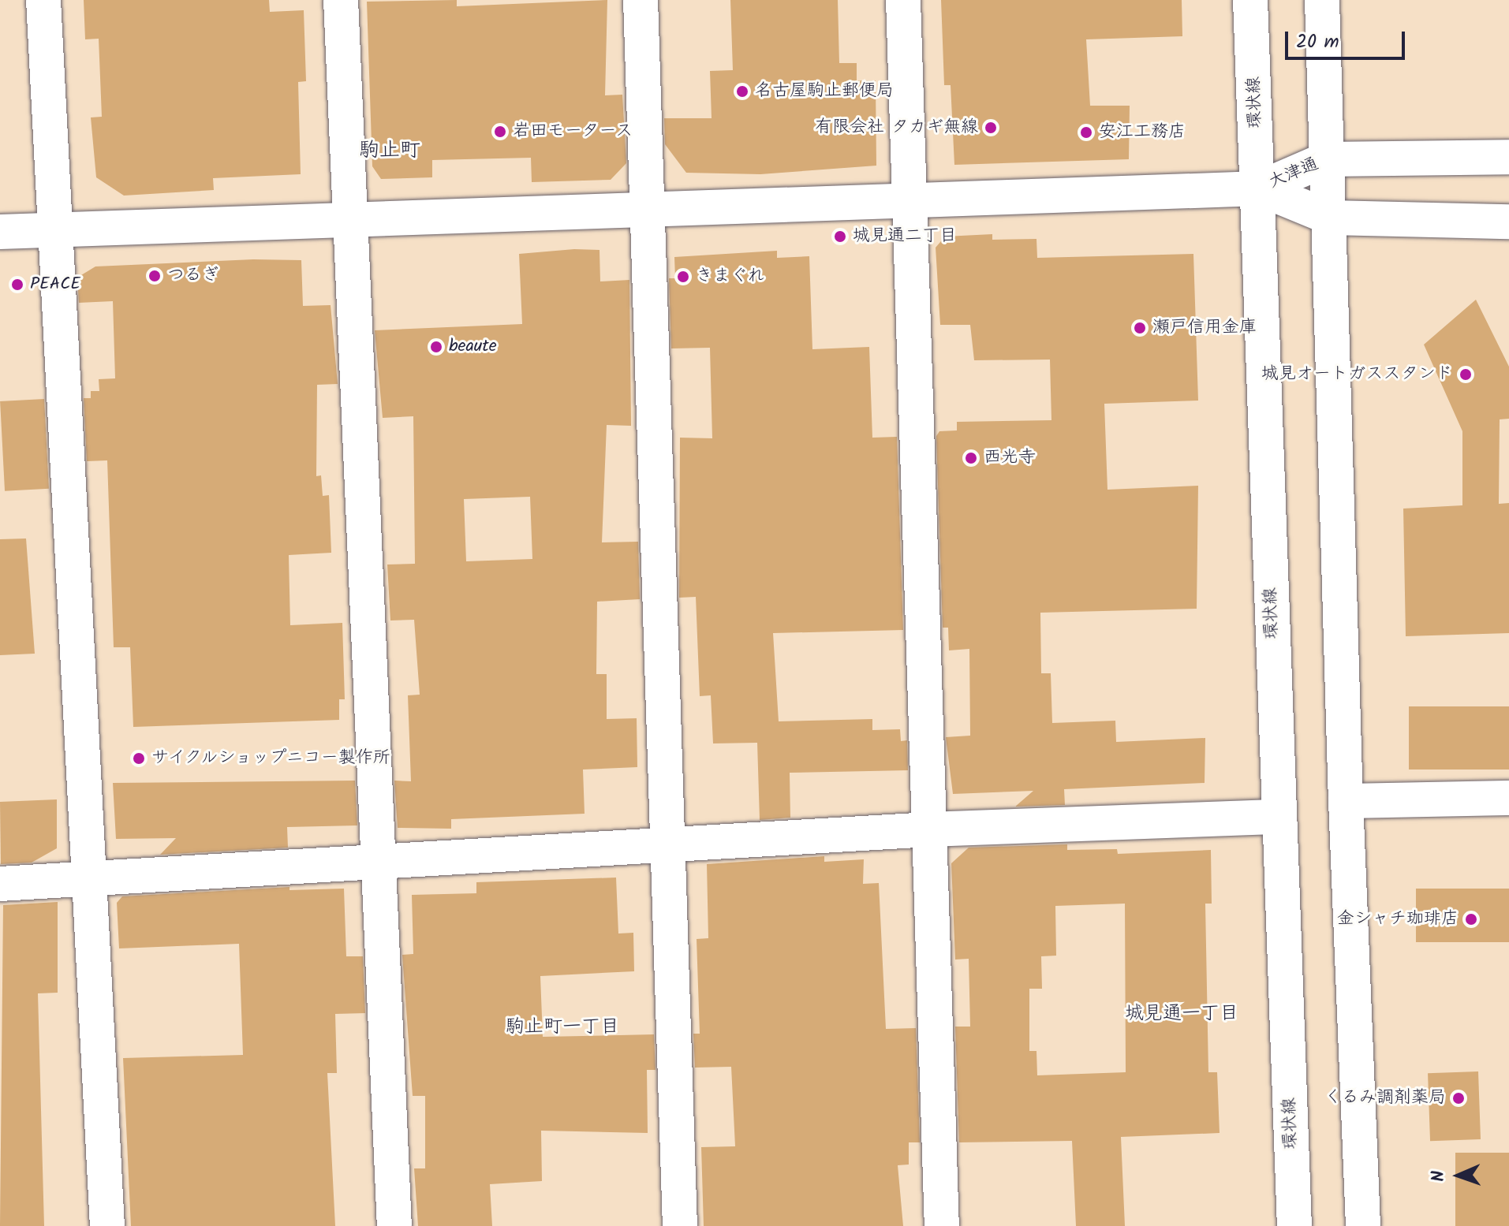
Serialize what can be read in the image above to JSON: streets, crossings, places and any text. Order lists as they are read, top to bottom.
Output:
{
  "streets": {
    "street": ["環状線", "大津通"]
  },
  "crossings": [
    ["環状線", "大津通"]
  ],
  "districts": ["駒止町", "城見通一丁目", "駒止町一丁目"],
  "places": [
    "名古屋駒止郵便局",
    "有限会社 タカギ無線",
    "岩田モータース",
    "安江工務店",
    "城見通二丁目",
    "つるぎ",
    "きまぐれ",
    "PEACE",
    "瀬戸信用金庫",
    "beaute",
    "城見オートガススタンド",
    "西光寺",
    "サイクルショップニコー製作所",
    "金シャチ珈琲店",
    "くるみ調剤薬局"
  ],
  "scale_bar": "20 m",
  "north": "left"
}
